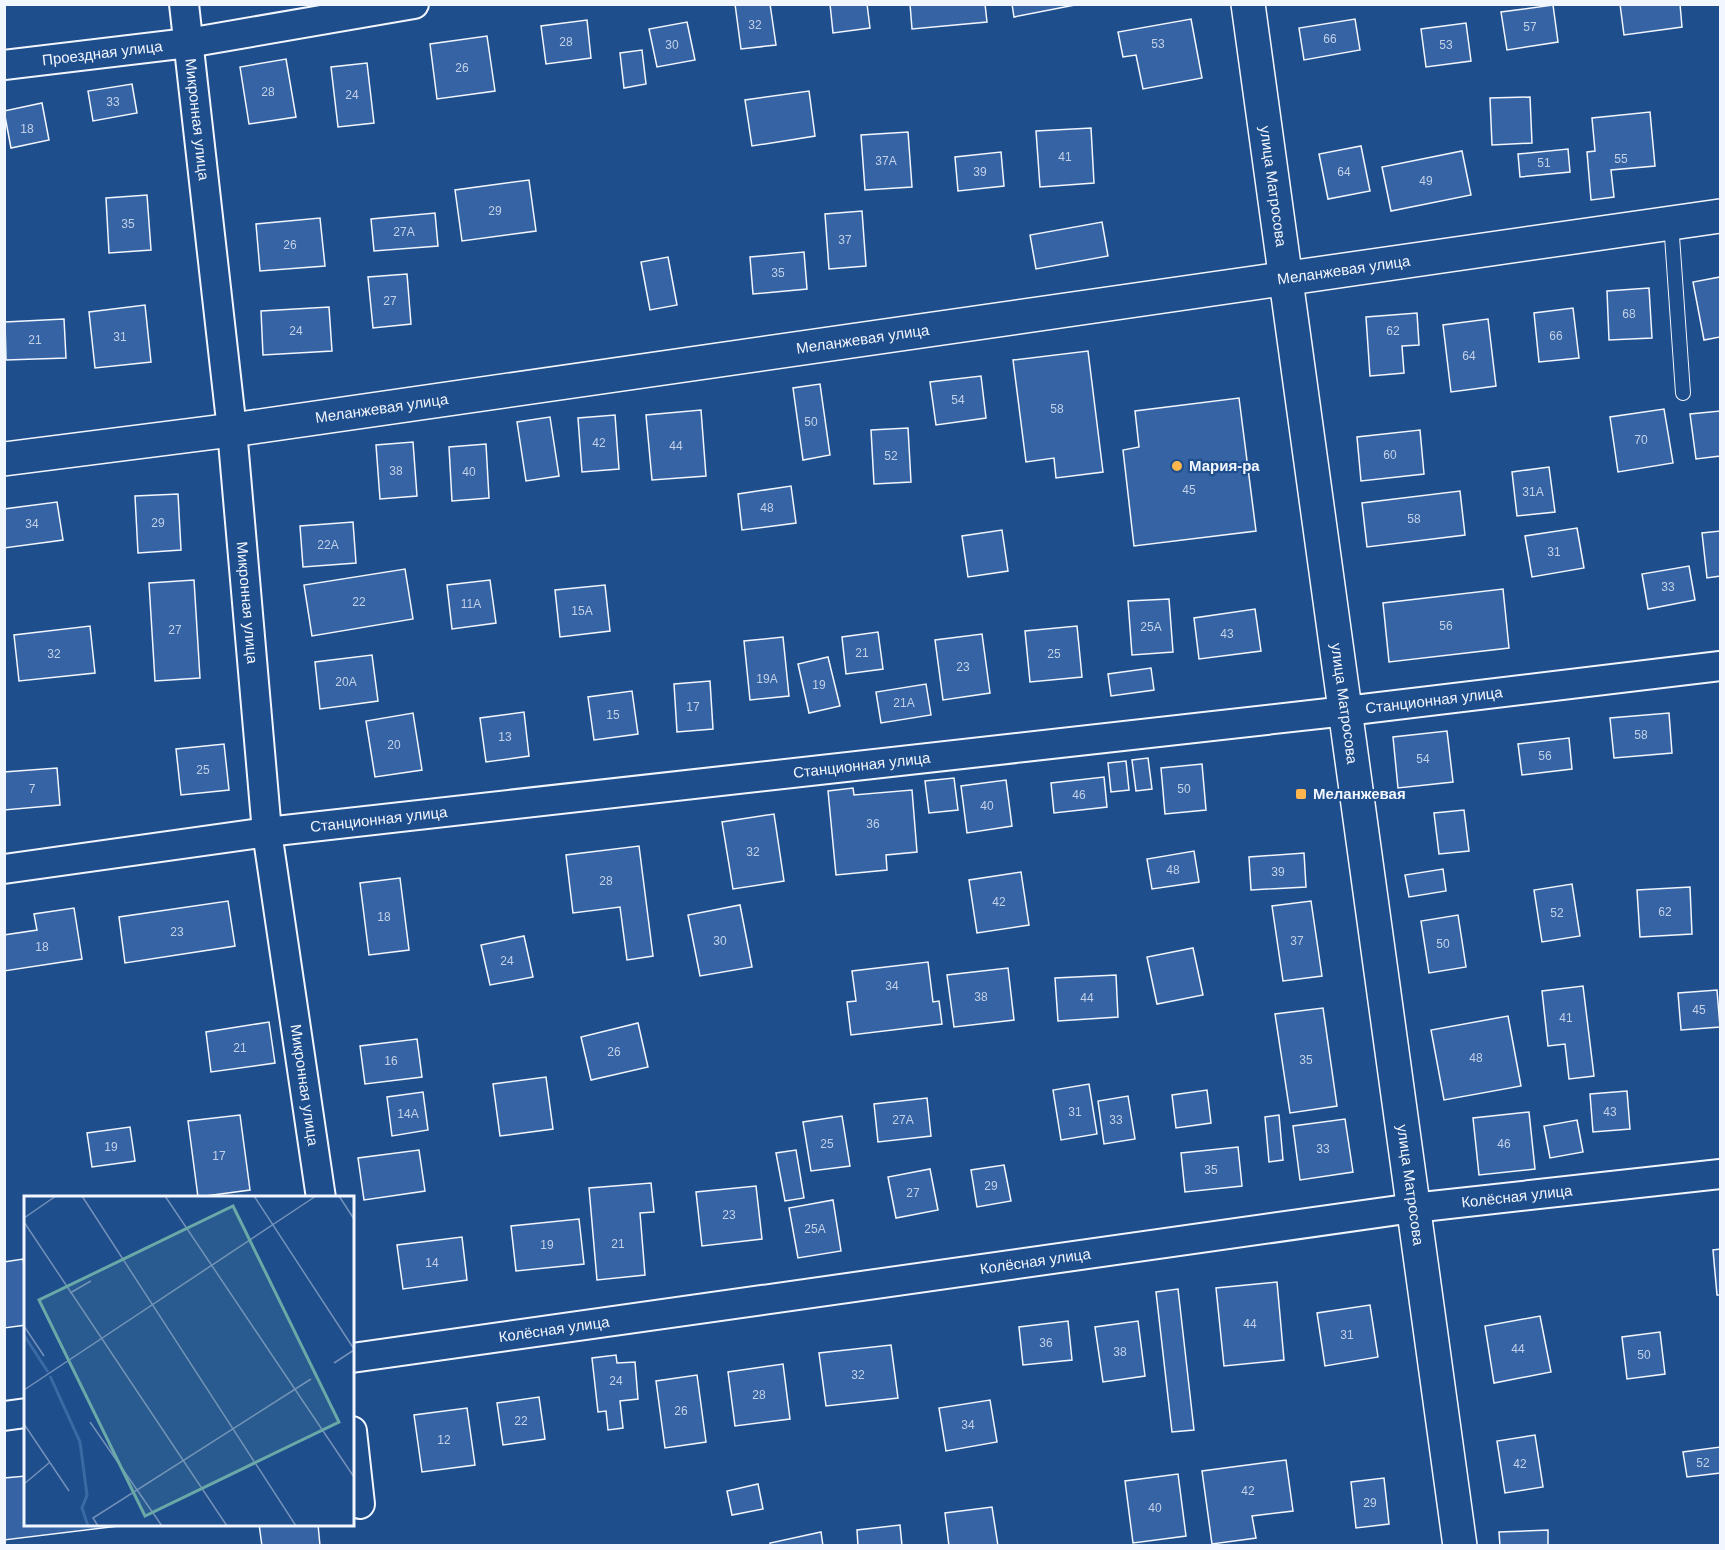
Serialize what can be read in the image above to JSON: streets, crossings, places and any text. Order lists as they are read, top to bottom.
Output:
{
  "streets": {
    "street": [
      "Проездная улица",
      "Микронная улица",
      "улица Матросова",
      "Меланжевая улица",
      "Станционная улица",
      "Колёсная улица"
    ]
  },
  "crossings": [
    ["Проездная улица", "Микронная улица"],
    ["Микронная улица", "Меланжевая улица"],
    ["Микронная улица", "Станционная улица"],
    ["улица Матросова", "Меланжевая улица"],
    ["улица Матросова", "Станционная улица"],
    ["улица Матросова", "Колёсная улица"]
  ],
  "places": {
    "other": ["Мария-ра"],
    "transit": ["Меланжевая"]
  },
  "house_numbers": [
    "32",
    "57",
    "66",
    "28",
    "53",
    "30",
    "53",
    "26",
    "28",
    "24",
    "33",
    "18",
    "41",
    "55",
    "37А",
    "51",
    "39",
    "64",
    "49",
    "29",
    "35",
    "27А",
    "37",
    "26",
    "35",
    "27",
    "68",
    "24",
    "62",
    "66",
    "31",
    "21",
    "64",
    "54",
    "58",
    "50",
    "70",
    "42",
    "44",
    "60",
    "52",
    "38",
    "40",
    "45",
    "31А",
    "48",
    "58",
    "29",
    "34",
    "22А",
    "31",
    "33",
    "22",
    "11А",
    "15А",
    "56",
    "25А",
    "27",
    "43",
    "21",
    "32",
    "25",
    "23",
    "19А",
    "20А",
    "19",
    "21А",
    "17",
    "15",
    "58",
    "13",
    "20",
    "56",
    "54",
    "25",
    "7",
    "50",
    "46",
    "40",
    "36",
    "32",
    "48",
    "39",
    "28",
    "42",
    "62",
    "52",
    "18",
    "23",
    "30",
    "37",
    "50",
    "18",
    "24",
    "34",
    "38",
    "44",
    "45",
    "41",
    "21",
    "26",
    "48",
    "35",
    "16",
    "31",
    "43",
    "14А",
    "27А",
    "33",
    "25",
    "46",
    "19",
    "33",
    "17",
    "35",
    "29",
    "27",
    "23",
    "25А",
    "21",
    "19",
    "14",
    "44",
    "31",
    "36",
    "44",
    "38",
    "50",
    "32",
    "24",
    "28",
    "26",
    "22",
    "34",
    "12",
    "52",
    "42",
    "42",
    "29",
    "40"
  ]
}
